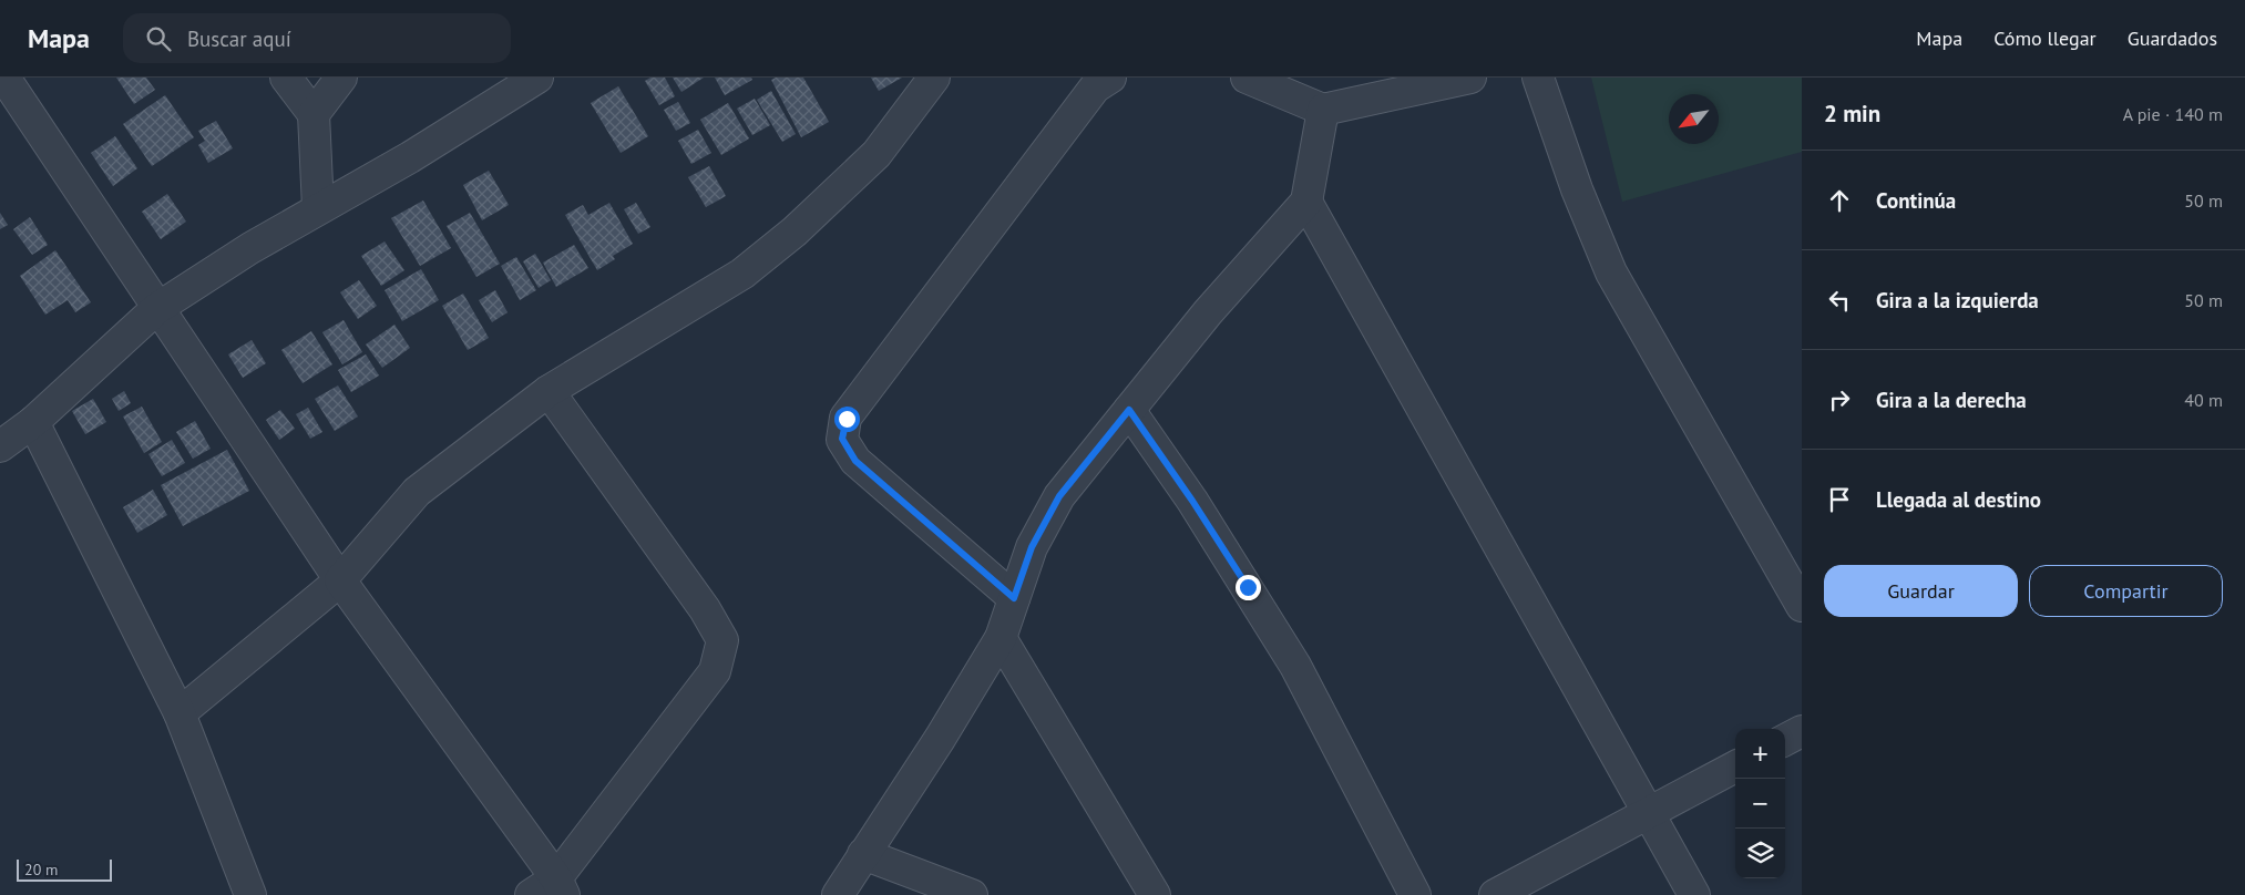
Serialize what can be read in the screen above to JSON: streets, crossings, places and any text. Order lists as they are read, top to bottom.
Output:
{
  "scale_bar": "20 m",
  "north": "bottom left",
  "page": {
    "header": "Mapa",
    "search": "Buscar aquí",
    "nav": ["Mapa", "Cómo llegar", "Guardados"],
    "heading": ["2 min", "A pie · 140 m"],
    "list": [
      ["Continúa", "50 m"],
      ["Gira a la izquierda", "50 m"],
      ["Gira a la derecha", "40 m"],
      "Llegada al destino"
    ],
    "buttons": ["Guardar", "Compartir"],
    "map_buttons": ["+", "−"],
    "scale": "20 m"
  }
}
